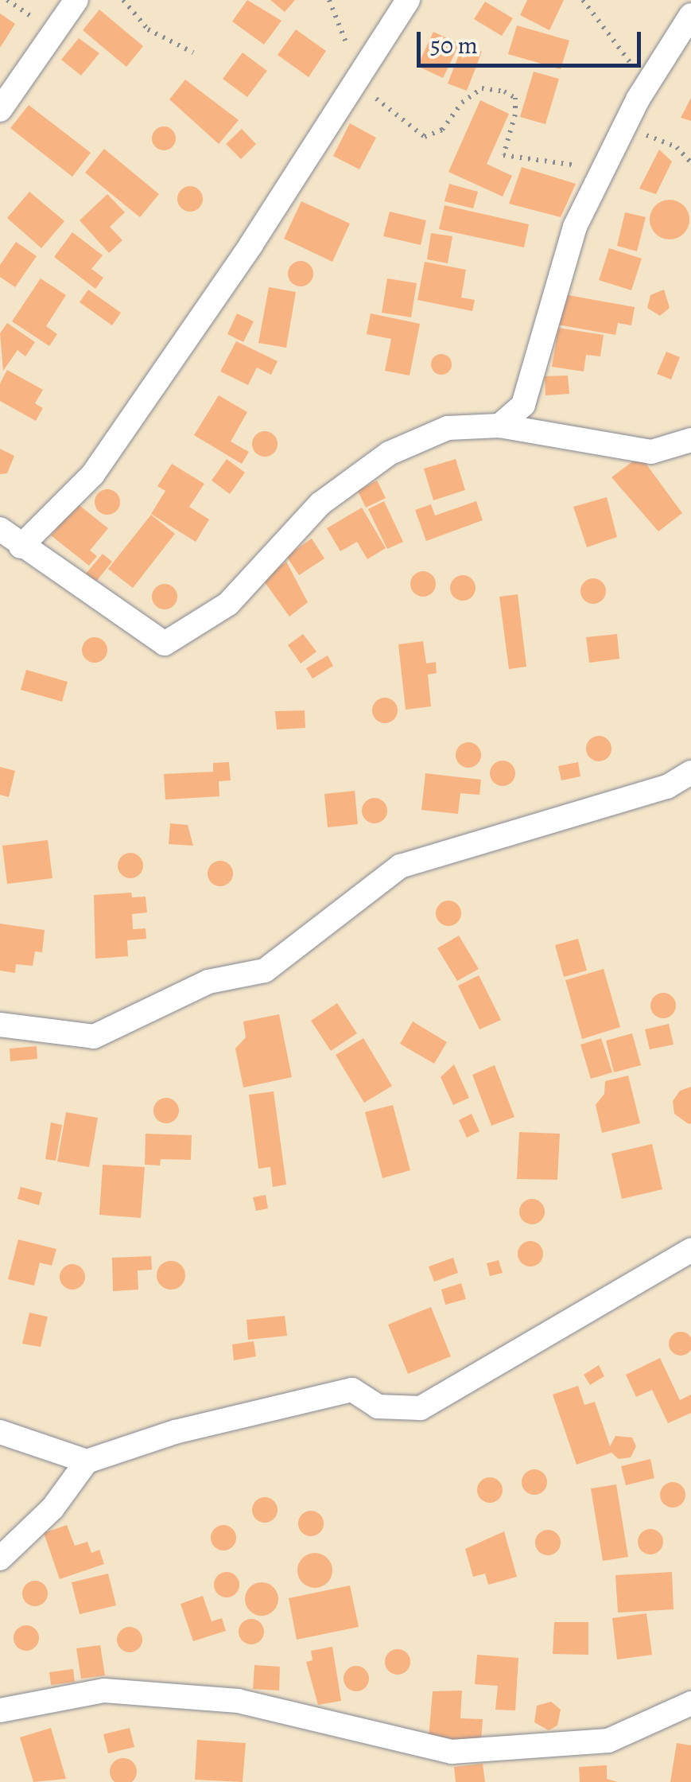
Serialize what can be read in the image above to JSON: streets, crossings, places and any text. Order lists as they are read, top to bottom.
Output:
{
  "scale_bar": "50 m"
}
